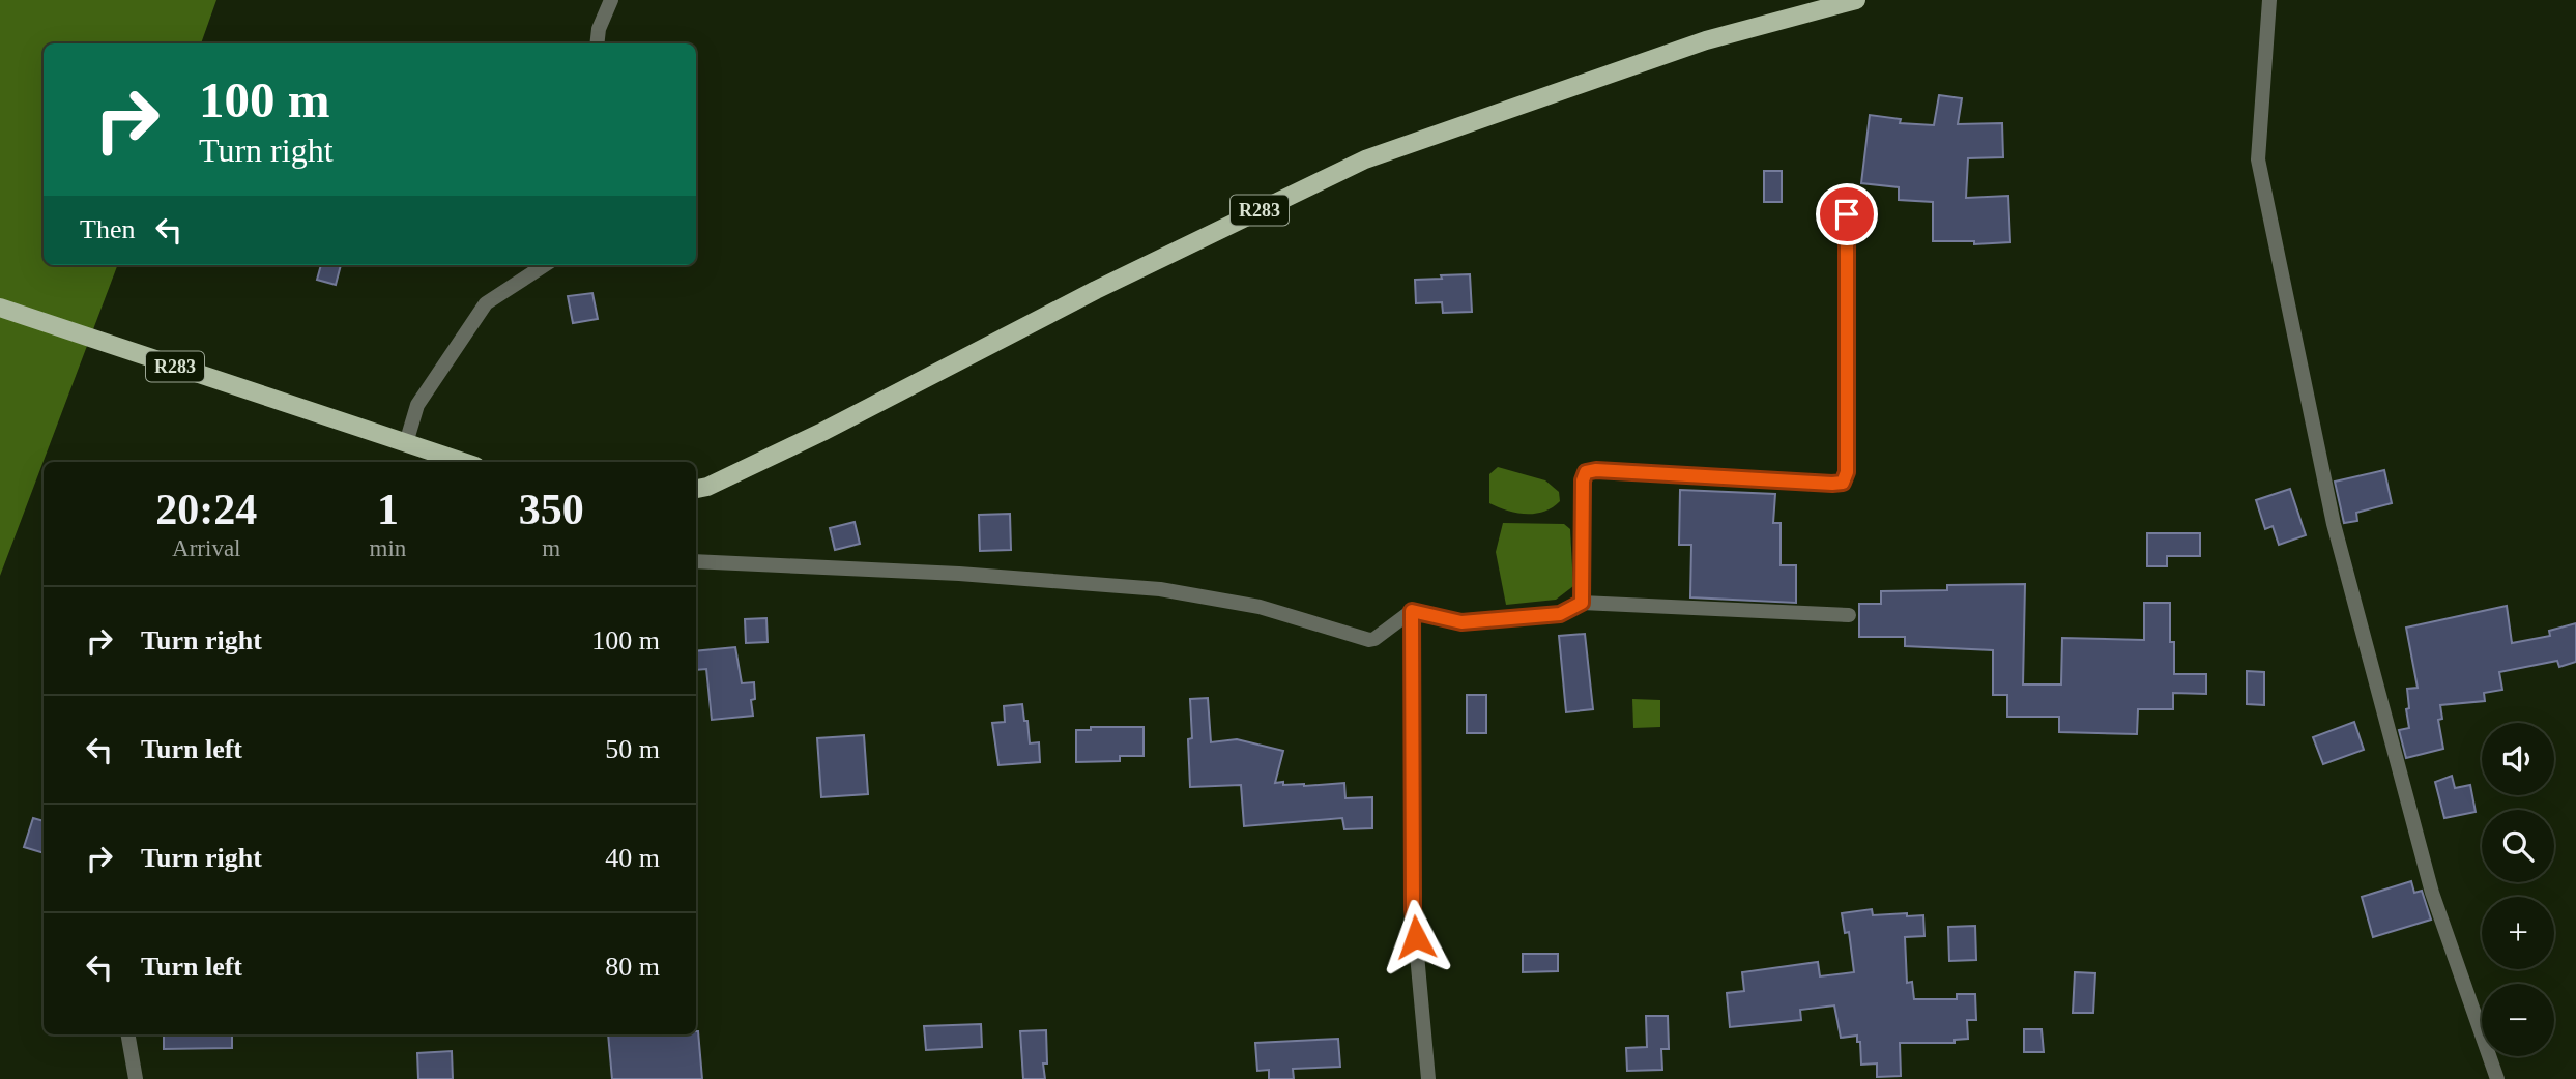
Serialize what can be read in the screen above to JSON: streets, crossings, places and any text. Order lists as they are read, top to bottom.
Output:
{
  "streets": {
    "main road": ["R283"]
  },
  "page": {
    "turn": ["100 m", "Turn right"],
    "then": "Then",
    "eta": [
      "20:24",
      "Arrival",
      "1",
      "min",
      "350",
      "m"
    ],
    "list": [
      {
        "name": "Turn right",
        "value": "100 m"
      },
      {
        "name": "Turn left",
        "value": "50 m"
      },
      {
        "name": "Turn right",
        "value": "40 m"
      },
      {
        "name": "Turn left",
        "value": "80 m"
      }
    ],
    "map_buttons": ["+", "−"]
  }
}
